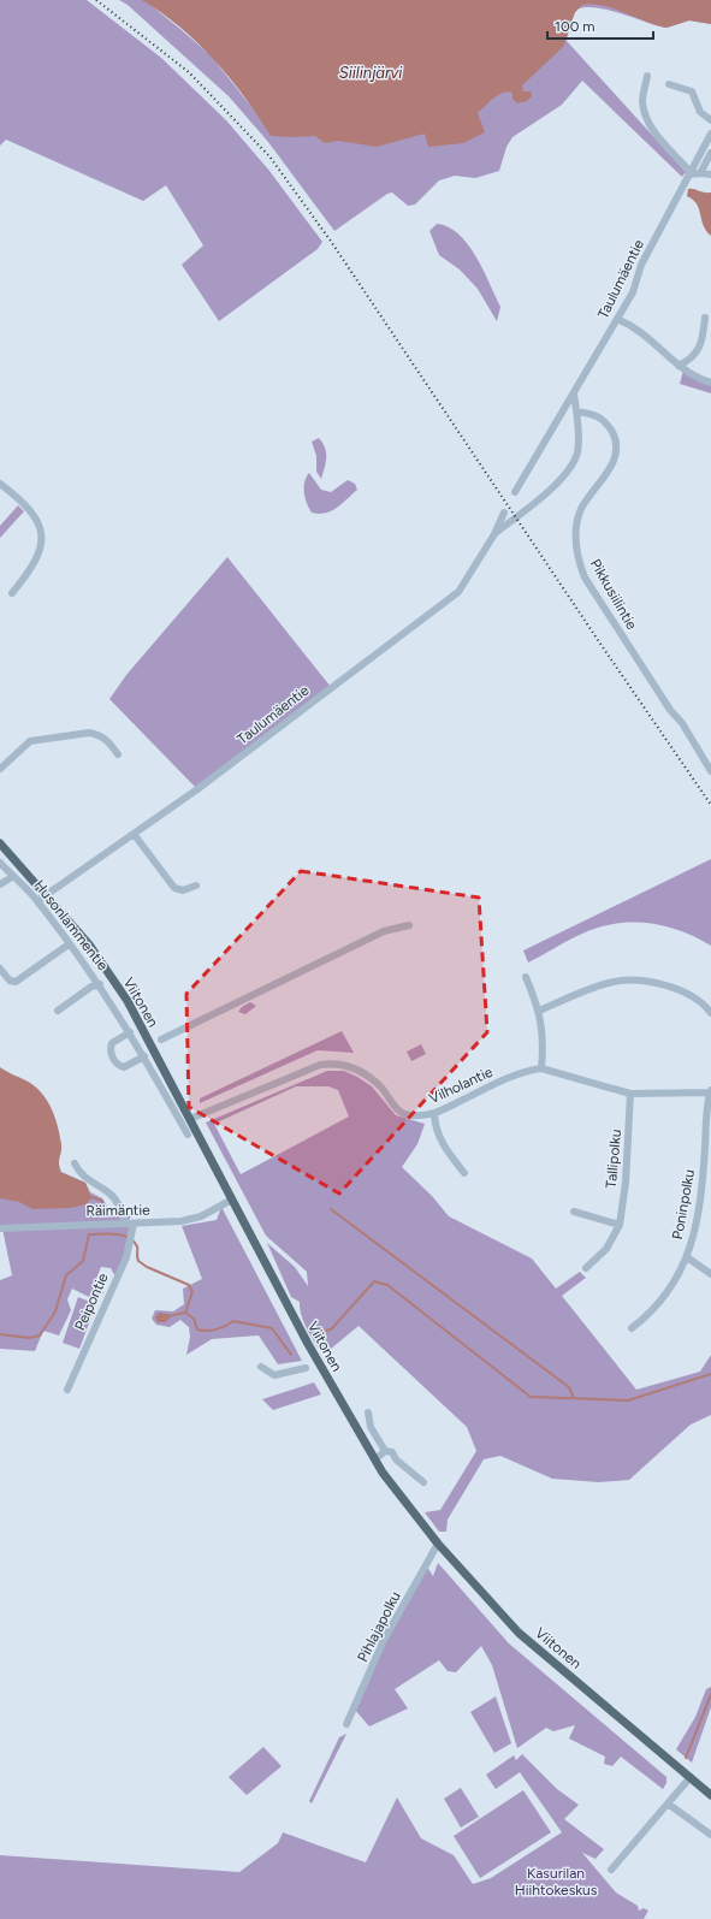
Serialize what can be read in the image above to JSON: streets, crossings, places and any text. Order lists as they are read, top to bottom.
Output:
{
  "streets": {
    "main road": ["Viitonen"],
    "street": [
      "Taulumäentie",
      "Pikkusiilintie",
      "Husonlammentie",
      "Vilholantie",
      "Tallipolku",
      "Poninpolku",
      "Räimäntie",
      "Peipontie",
      "Pihlajapolku"
    ]
  },
  "crossings": [
    ["Taulumäentie", "Pikkusiilintie"],
    ["Taulumäentie", "Husonlammentie"],
    ["Taulumäentie", "Viitonen"],
    ["Viitonen", "Vilholantie"],
    ["Viitonen", "Räimäntie"],
    ["Viitonen", "Pihlajapolku"],
    ["Vilholantie", "Tallipolku"],
    ["Vilholantie", "Poninpolku"],
    ["Räimäntie", "Peipontie"]
  ],
  "water": ["Siilinjärvi"],
  "parks": ["Kasurilan Hiihtokeskus"],
  "scale_bar": "100 m"
}
